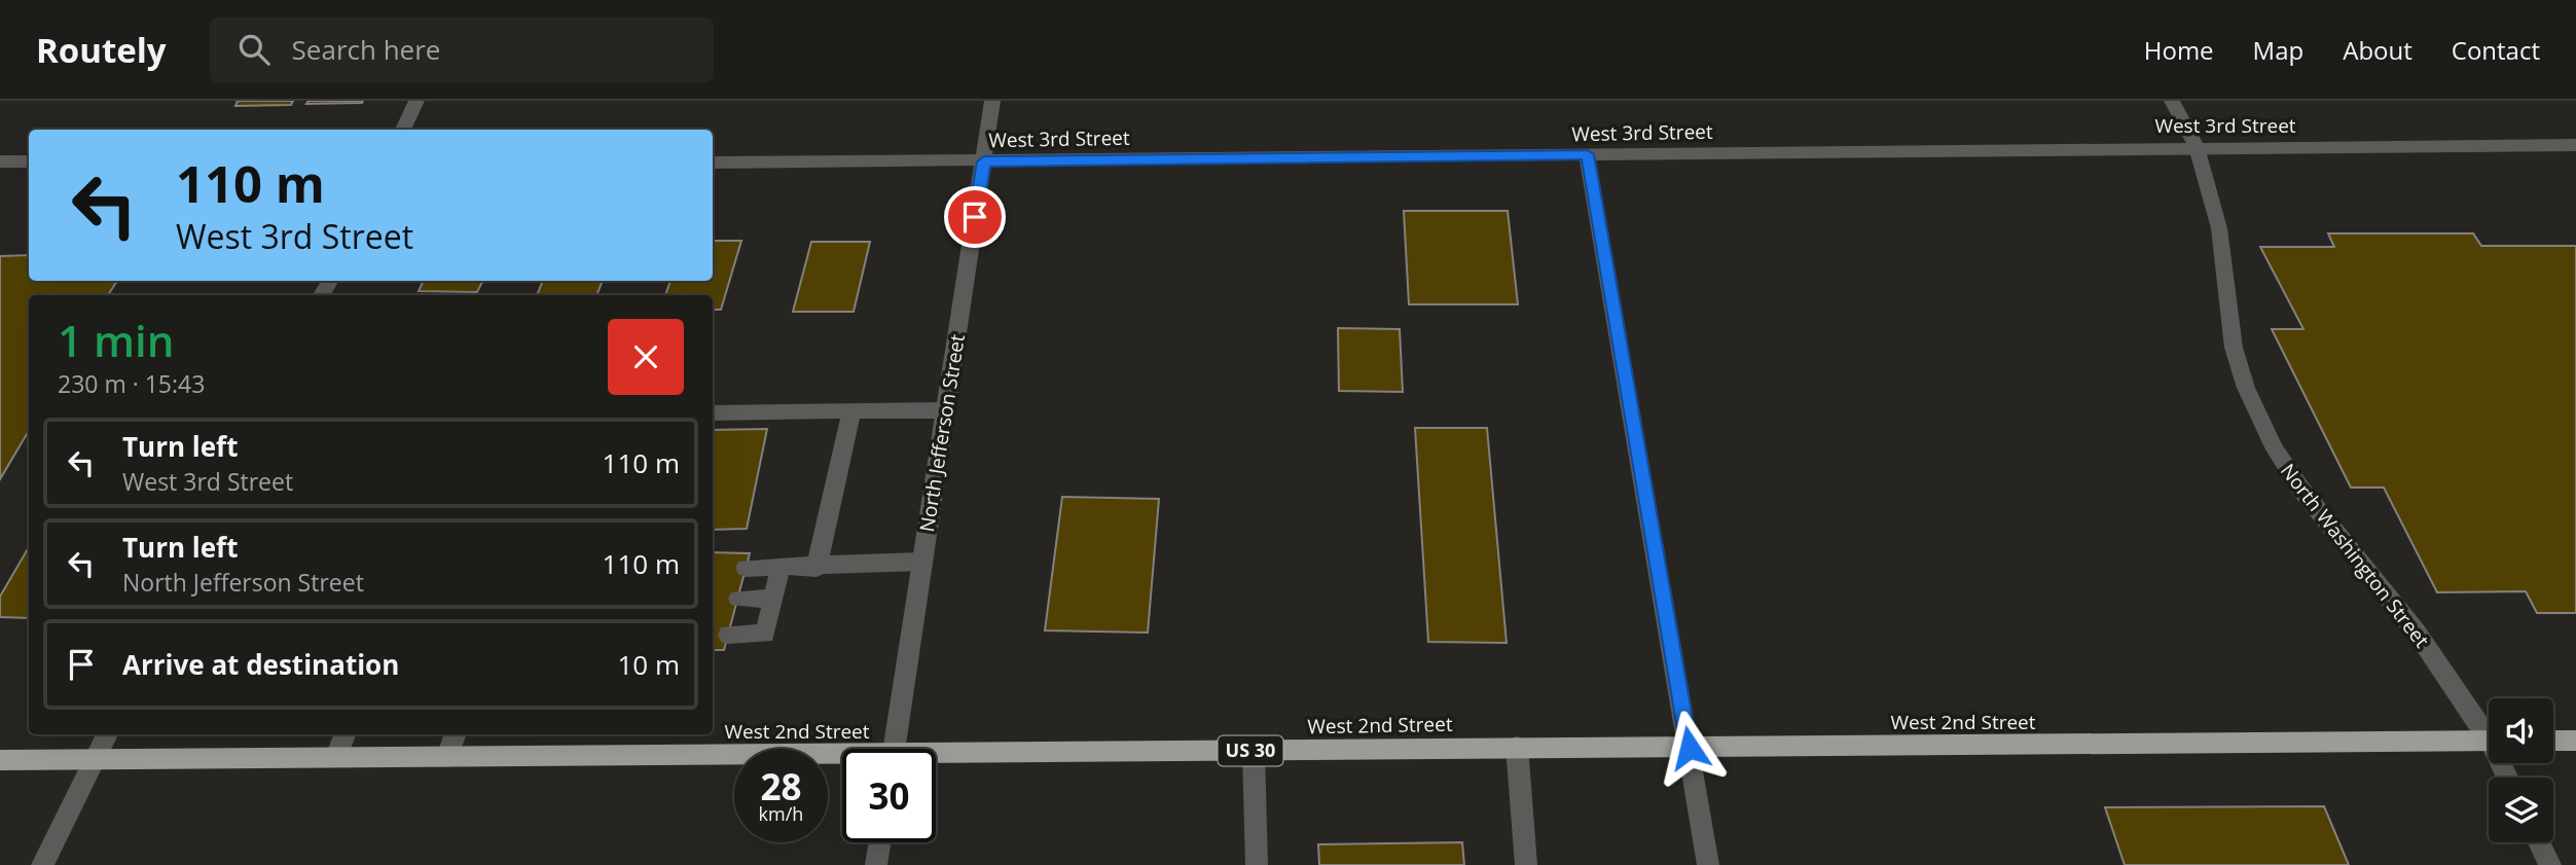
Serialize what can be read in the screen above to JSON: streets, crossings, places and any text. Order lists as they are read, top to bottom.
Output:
{
  "streets": {
    "highway": ["West 2nd Street", "US 30"],
    "street": ["West 3rd Street", "North Jefferson Street", "North Washington Street"]
  },
  "crossings": [
    ["West 3rd Street", "North Jefferson Street"],
    ["West 3rd Street", "North Washington Street"]
  ],
  "page": {
    "header": "Routely",
    "search": "Search here",
    "nav": [
      "Home",
      "Map",
      "About",
      "Contact"
    ],
    "turn": ["110 m", "West 3rd Street"],
    "heading": ["1 min", "230 m · 15:43"],
    "list": [
      {
        "name": "Turn left",
        "note": "West 3rd Street",
        "value": "110 m"
      },
      {
        "name": "Turn left",
        "note": "North Jefferson Street",
        "value": "110 m"
      },
      {
        "name": "Arrive at destination",
        "value": "10 m"
      }
    ],
    "speed": "28 km/h",
    "limit": "30"
  }
}
